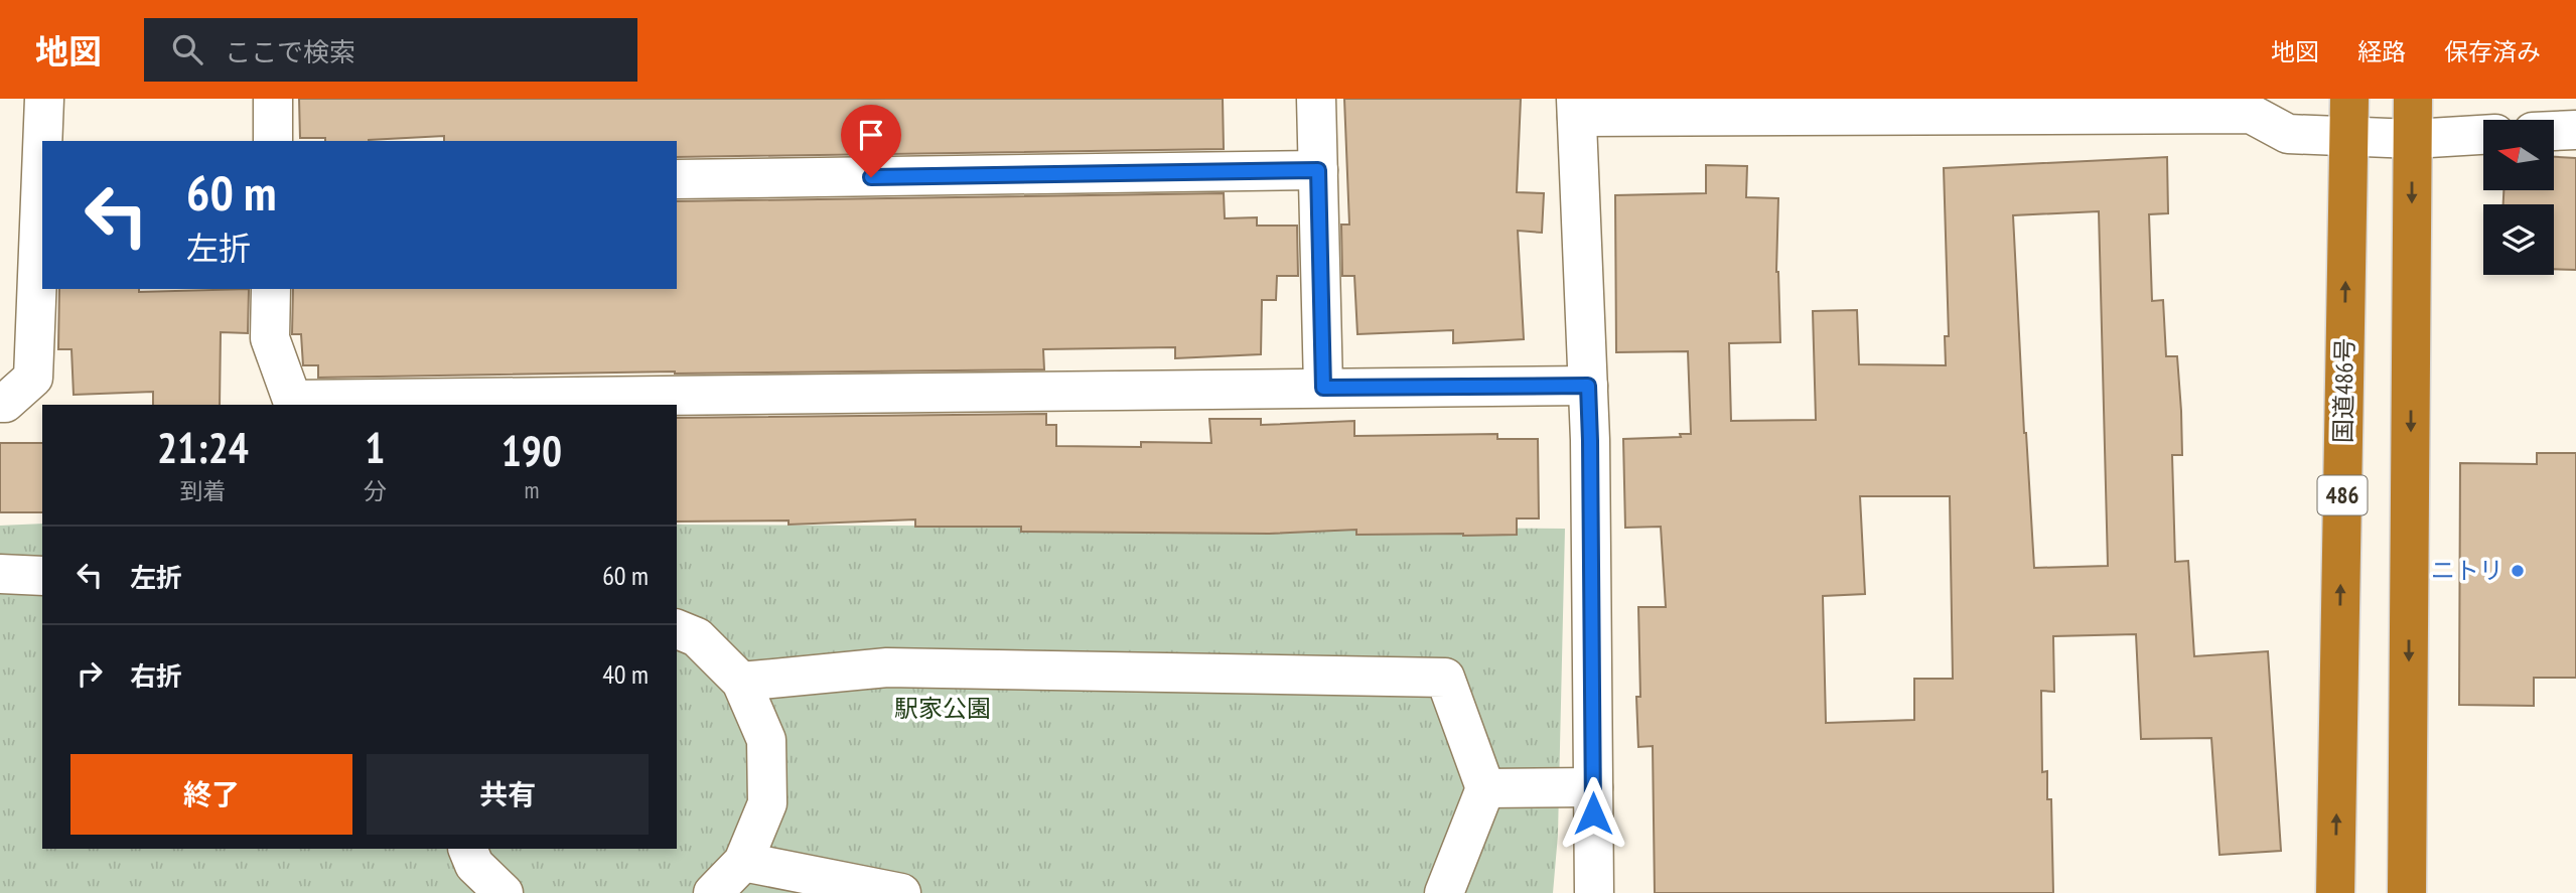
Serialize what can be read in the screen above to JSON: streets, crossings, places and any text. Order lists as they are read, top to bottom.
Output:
{
  "streets": {
    "highway": ["国道486号", "486"]
  },
  "parks": ["駅家公園"],
  "places": ["ニトリ"],
  "north": "left",
  "page": {
    "header": "地図",
    "search": "ここで検索",
    "nav": ["地図", "経路", "保存済み"],
    "turn": ["60 m", "左折"],
    "eta": [
      "21:24",
      "到着",
      "1",
      "分",
      "190",
      "m"
    ],
    "list": [
      {
        "name": "左折",
        "value": "60 m"
      },
      {
        "name": "右折",
        "value": "40 m"
      }
    ],
    "buttons": ["終了", "共有"]
  }
}
